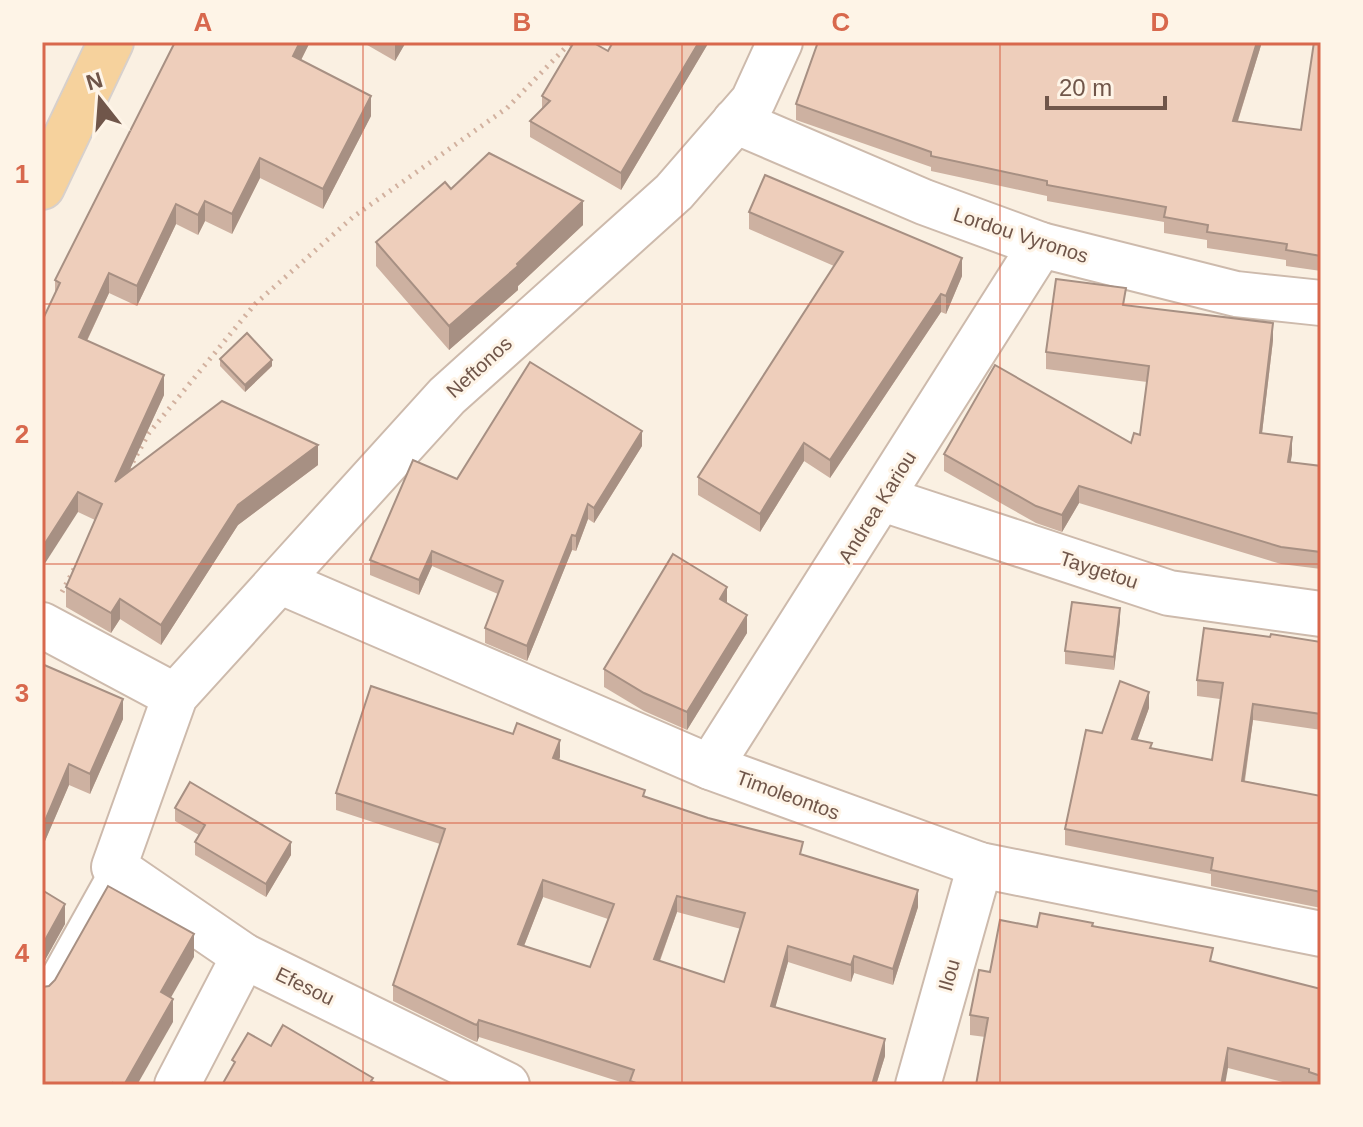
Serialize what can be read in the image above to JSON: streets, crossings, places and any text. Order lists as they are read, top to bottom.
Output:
{
  "streets": {
    "street": [
      "Lordou Vyronos",
      "Neftonos",
      "Andrea Kariou",
      "Taygetou",
      "Timoleontos",
      "Ilou",
      "Efesou"
    ]
  },
  "crossings": [
    ["Lordou Vyronos", "Neftonos"],
    ["Lordou Vyronos", "Andrea Kariou"],
    ["Neftonos", "Timoleontos"],
    ["Neftonos", "Efesou"],
    ["Andrea Kariou", "Taygetou"],
    ["Andrea Kariou", "Timoleontos"],
    ["Timoleontos", "Ilou"]
  ],
  "scale_bar": "20 m",
  "north": "top",
  "grid": {
    "columns": [
      "A",
      "B",
      "C",
      "D"
    ],
    "rows": [
      "1",
      "2",
      "3",
      "4"
    ]
  }
}
